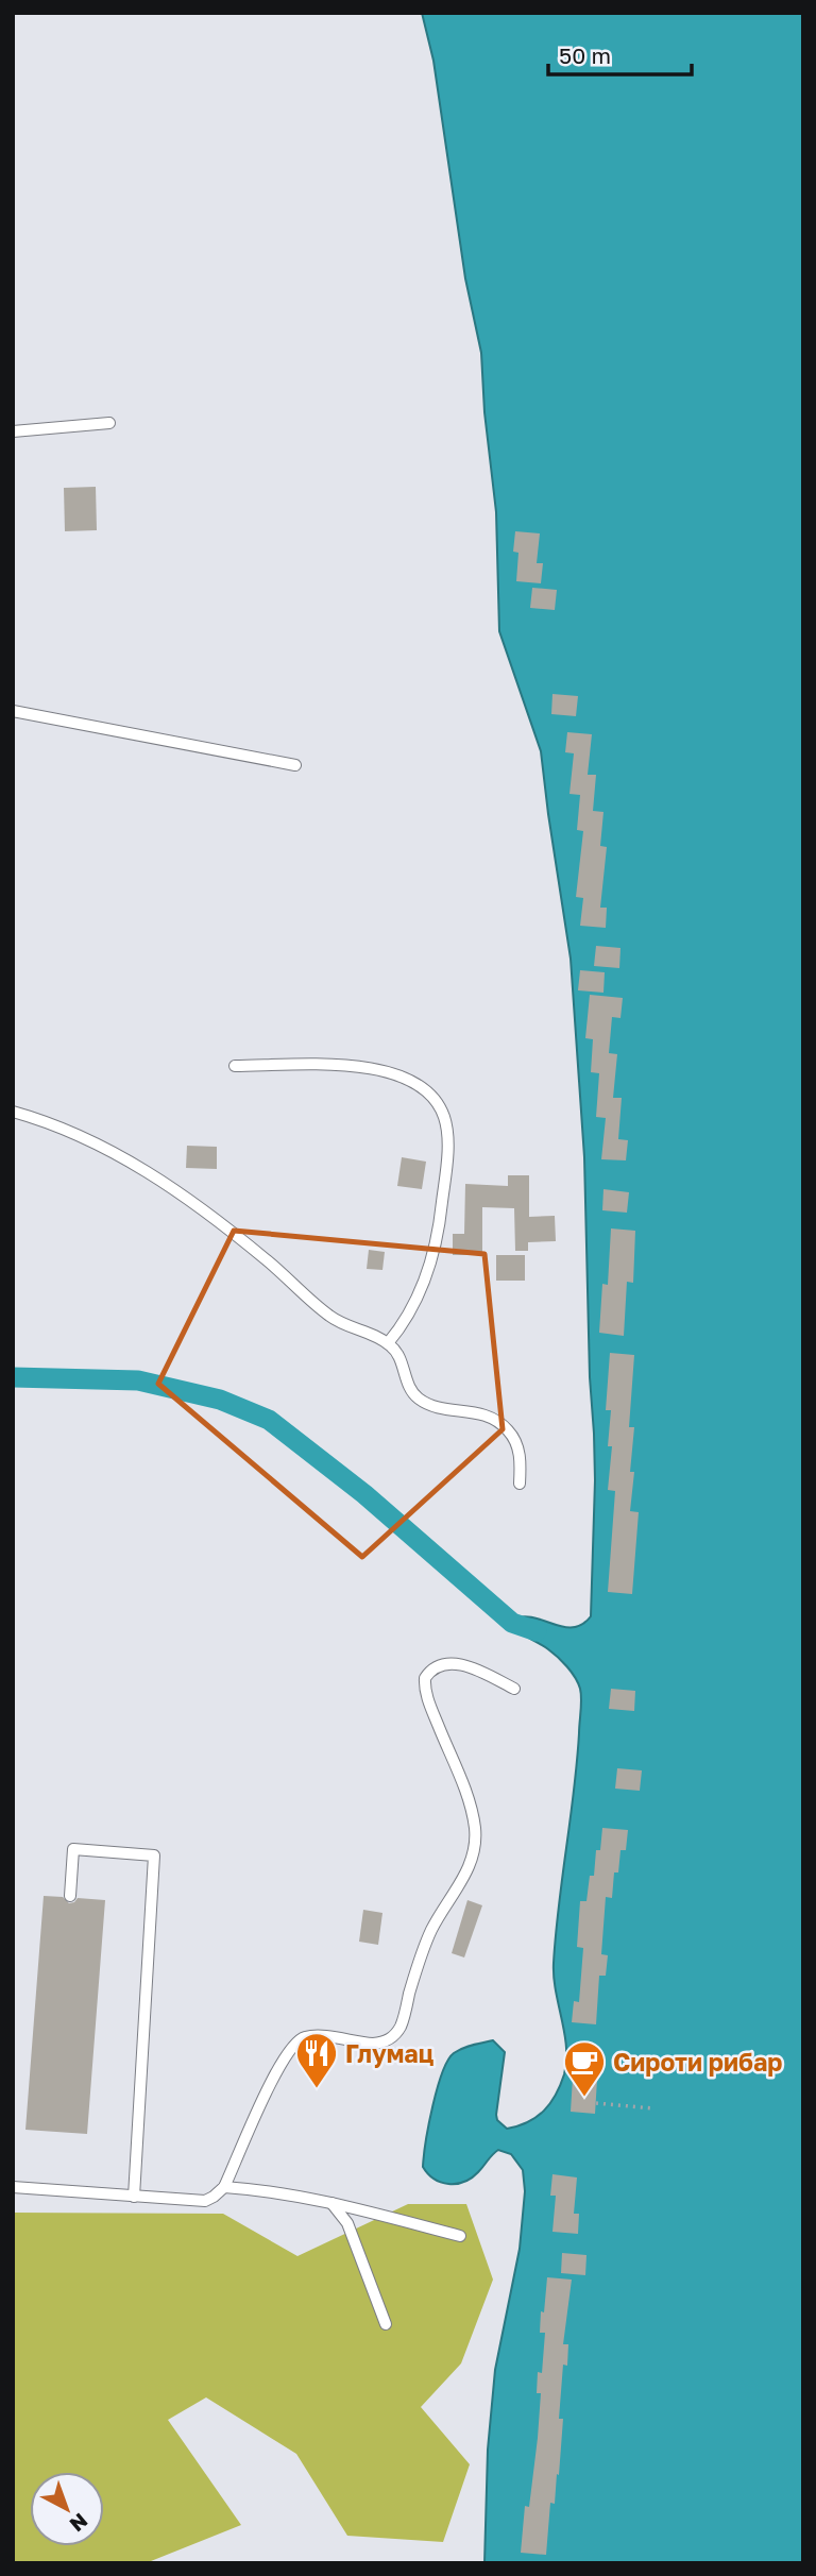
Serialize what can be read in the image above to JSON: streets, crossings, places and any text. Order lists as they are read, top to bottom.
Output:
{
  "places": {
    "restaurant": ["Глумац"],
    "cafe": ["Сироти рибар"]
  },
  "scale_bar": "50 m",
  "north": "bottom right"
}
